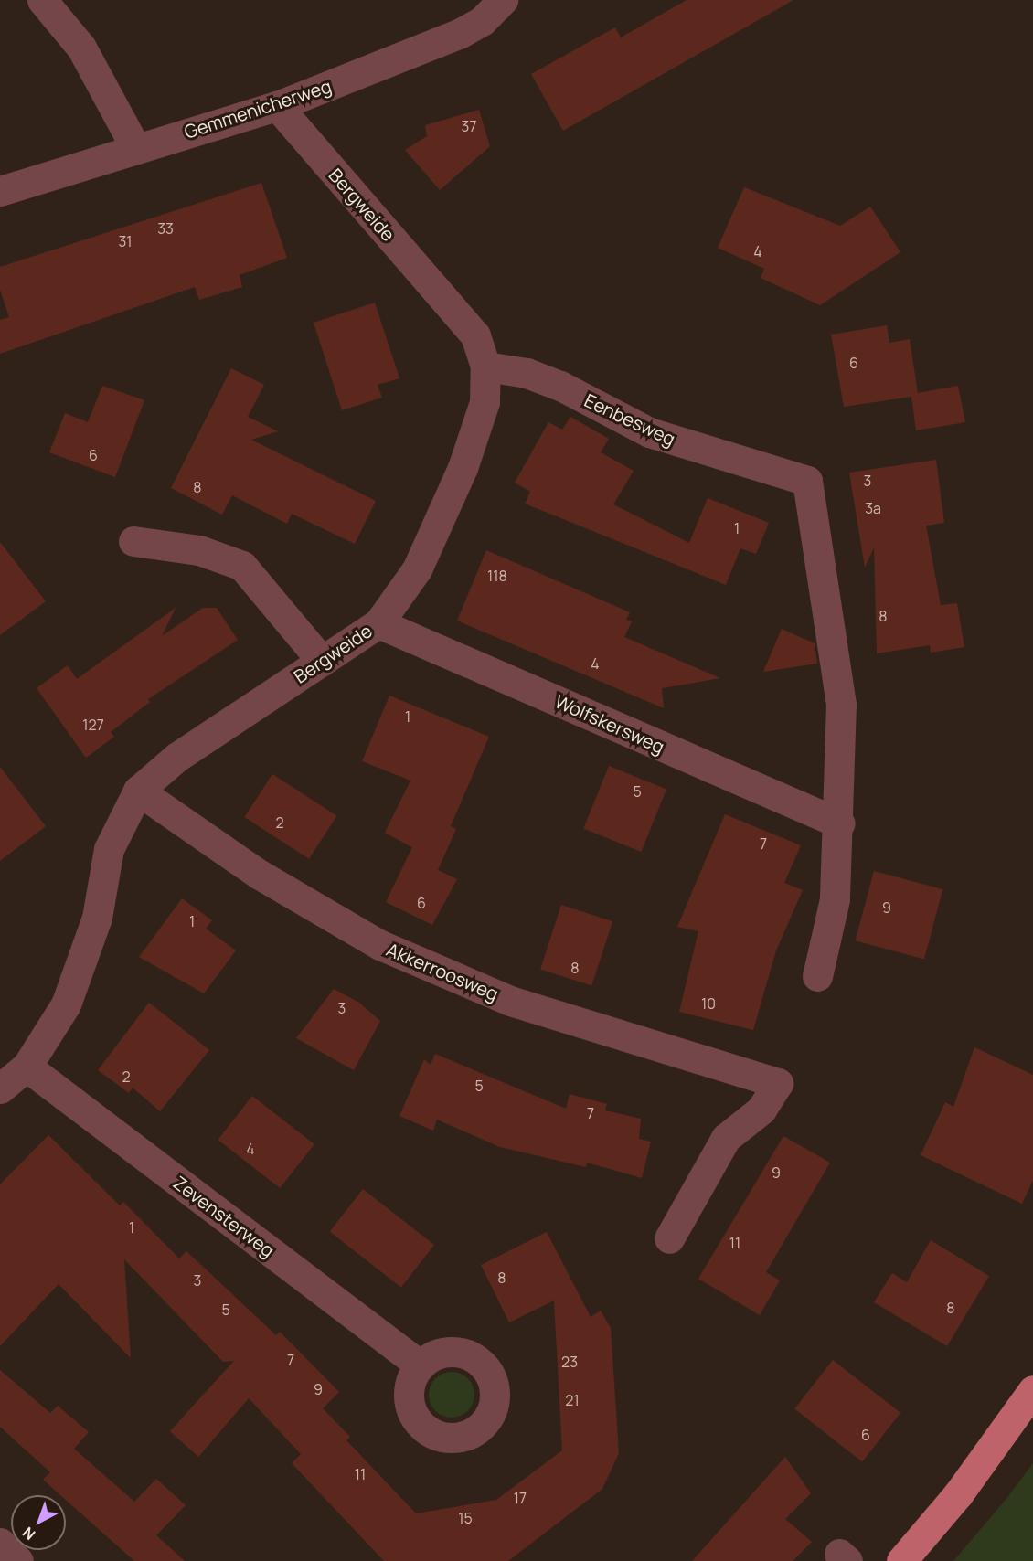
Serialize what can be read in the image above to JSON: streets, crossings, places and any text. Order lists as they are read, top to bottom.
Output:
{
  "streets": {
    "street": [
      "Gemmenicherweg",
      "Bergweide",
      "Eenbesweg",
      "Wolfskersweg",
      "Akkerroosweg",
      "Zevensterweg"
    ]
  },
  "crossings": [
    ["Gemmenicherweg", "Bergweide"],
    ["Bergweide", "Eenbesweg"],
    ["Bergweide", "Wolfskersweg"],
    ["Bergweide", "Akkerroosweg"],
    ["Bergweide", "Zevensterweg"],
    ["Eenbesweg", "Wolfskersweg"]
  ],
  "house_numbers": [
    "37",
    "33",
    "31",
    "4",
    "6",
    "6",
    "3",
    "8",
    "3a",
    "1",
    "118",
    "8",
    "4",
    "1",
    "127",
    "5",
    "2",
    "7",
    "6",
    "9",
    "1",
    "8",
    "10",
    "3",
    "2",
    "5",
    "7",
    "4",
    "9",
    "1",
    "11",
    "8",
    "3",
    "8",
    "5",
    "7",
    "23",
    "9",
    "21",
    "6",
    "11",
    "17",
    "15"
  ],
  "north": "bottom left"
}
